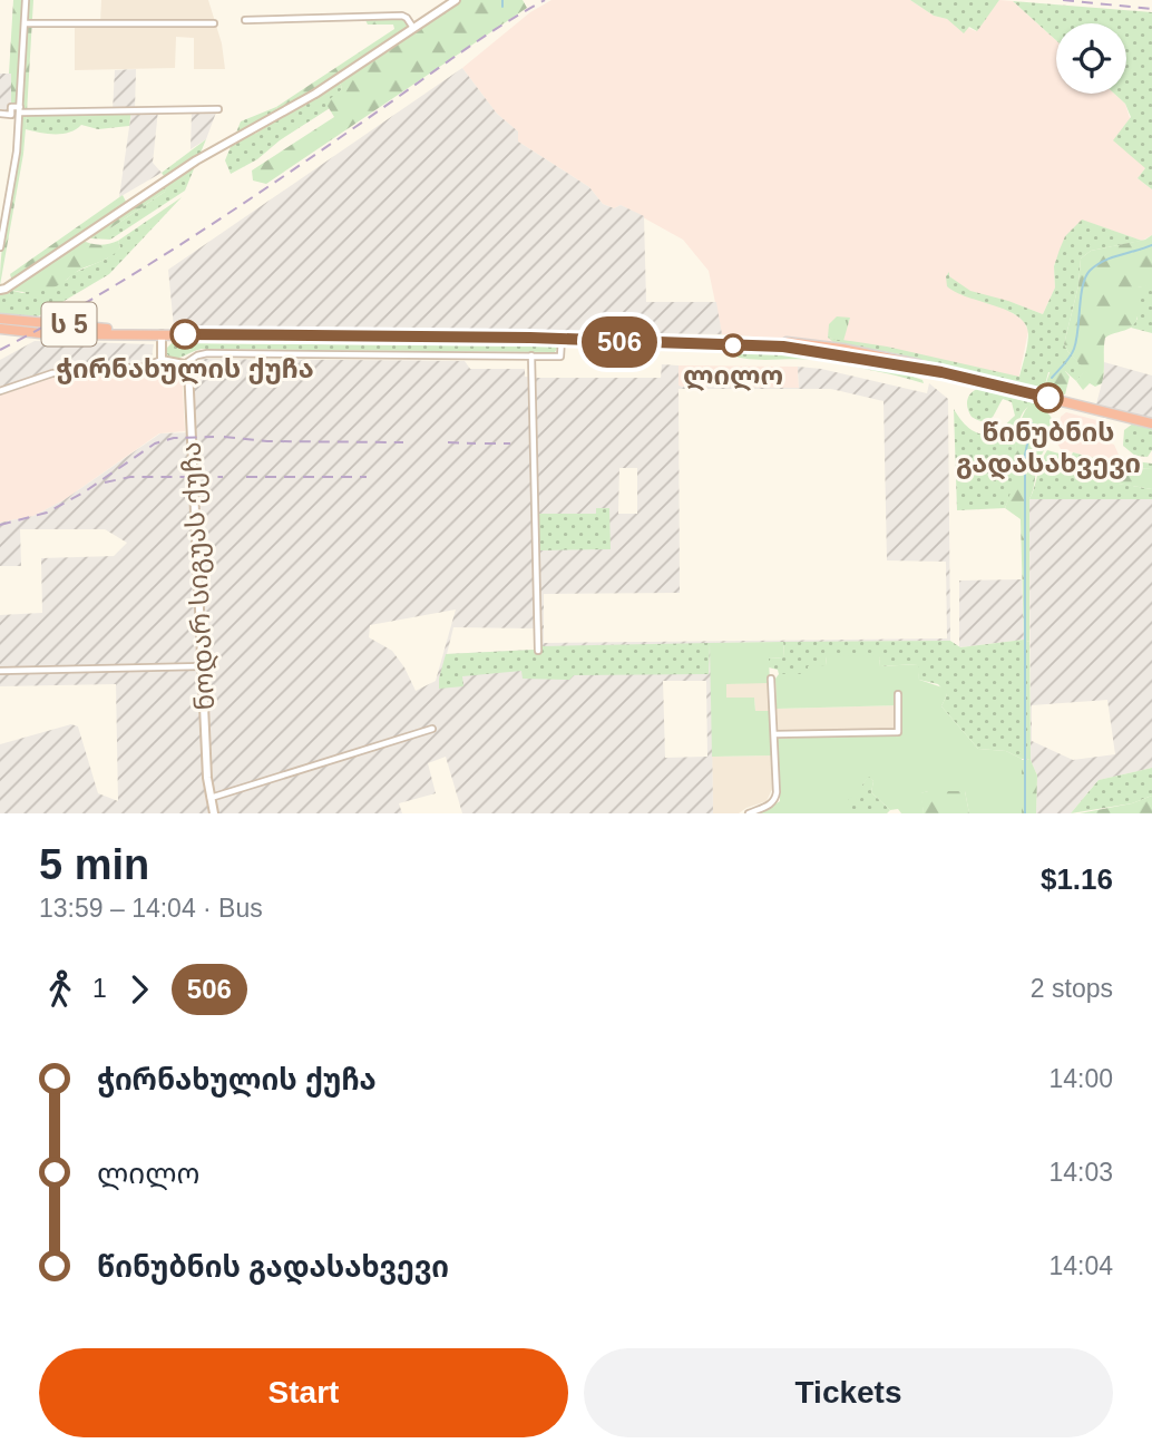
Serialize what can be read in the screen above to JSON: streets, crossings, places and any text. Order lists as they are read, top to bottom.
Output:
{
  "streets": {
    "highway": ["ს 5"],
    "street": ["ნოდარ სიგუას ქუჩა"]
  },
  "places": ["ჭირნახულის ქუჩა", "ლილო", "წინუბნის გადასახვევი"],
  "lines": ["bus line 506"],
  "page": {
    "on_map": "506",
    "heading": ["5 min", "13:59 – 14:04 · Bus", "$1.16"],
    "legs": ["1", "506", "2 stops"],
    "list": [
      {
        "name": "ჭირნახულის ქუჩა",
        "value": "14:00"
      },
      {
        "name": "ლილო",
        "value": "14:03"
      },
      {
        "name": "წინუბნის გადასახვევი",
        "value": "14:04"
      }
    ],
    "buttons": ["Start", "Tickets"]
  }
}
